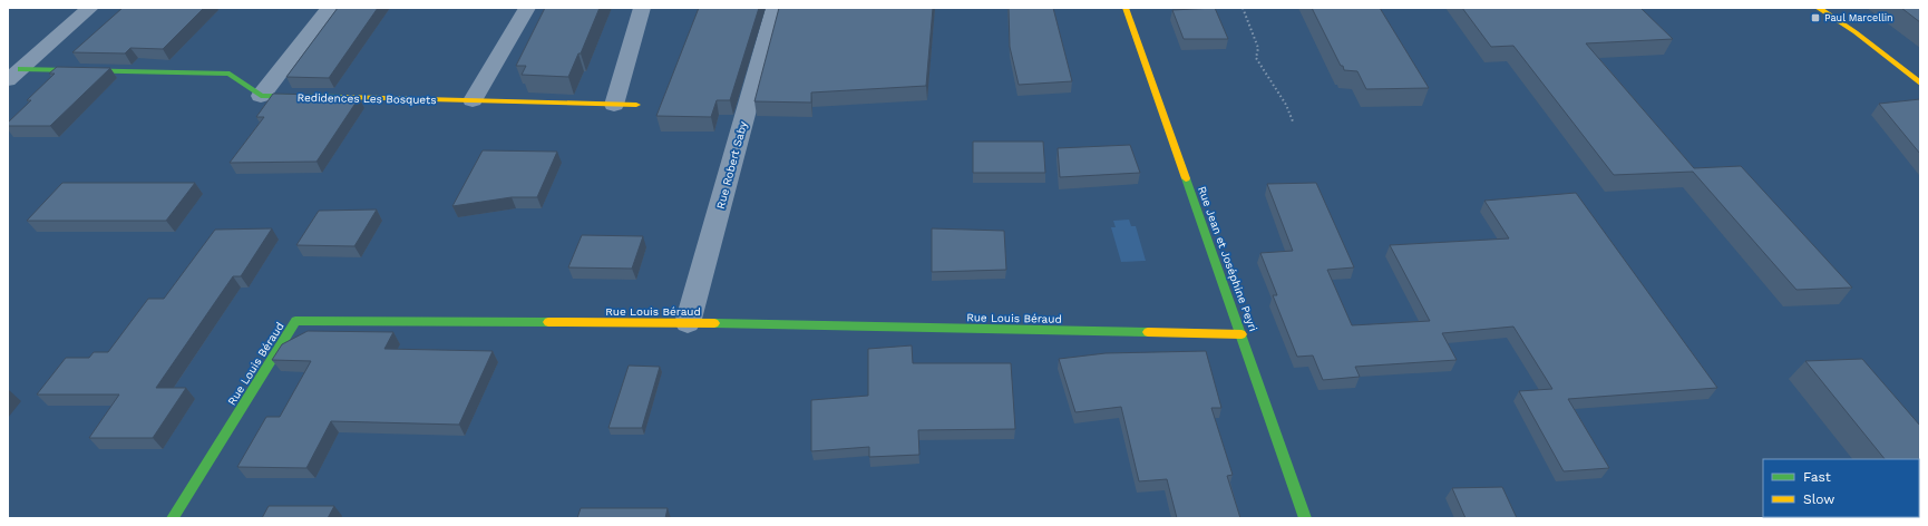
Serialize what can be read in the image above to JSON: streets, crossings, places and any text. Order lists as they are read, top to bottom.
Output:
{
  "streets": {
    "street": [
      "Redidences Les Bosquets",
      "Rue Robert Saby",
      "Rue Jean et Joséphine Peyri",
      "Rue Louis Béraud"
    ]
  },
  "crossings": [
    ["Rue Robert Saby", "Rue Louis Béraud"],
    ["Rue Jean et Joséphine Peyri", "Rue Louis Béraud"]
  ],
  "places": {
    "transit": ["Paul Marcellin"]
  },
  "legend": ["Fast", "Slow"]
}
